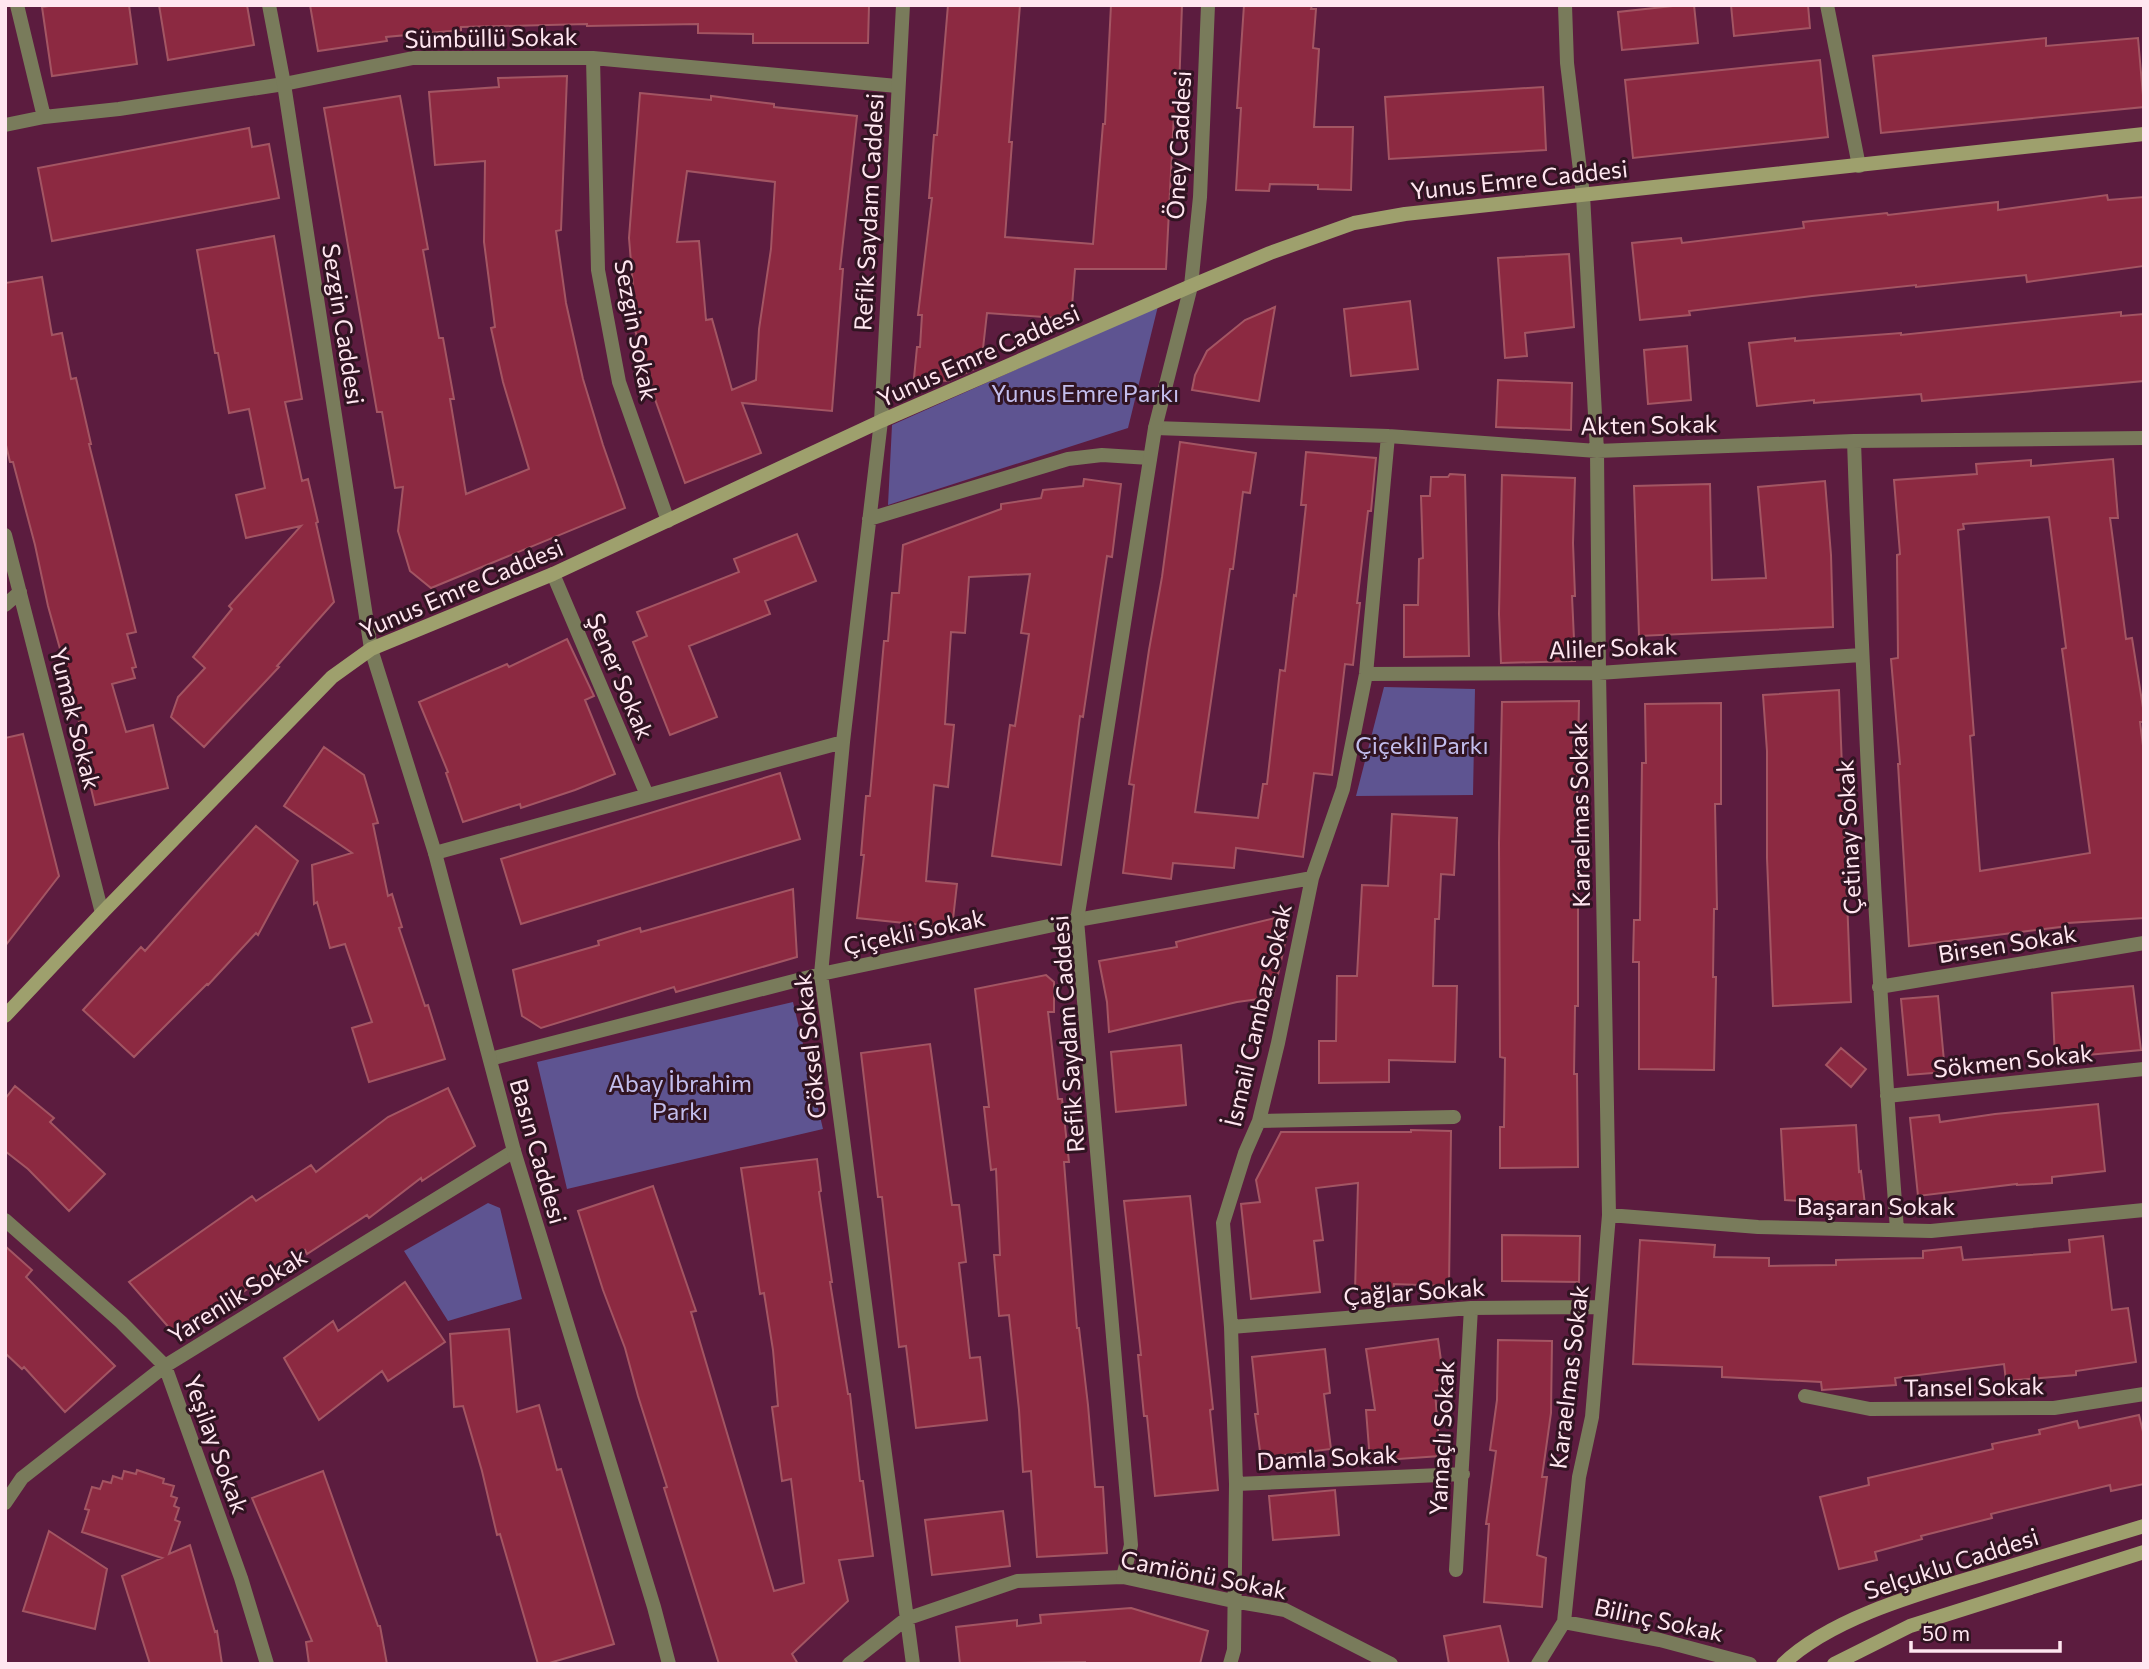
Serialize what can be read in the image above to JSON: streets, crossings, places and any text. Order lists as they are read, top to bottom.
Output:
{
  "streets": {
    "main road": ["Yunus Emre Caddesi", "Selçuklu Caddesi"],
    "street": [
      "Sümbüllü Sokak",
      "Öney Caddesi",
      "Refik Saydam Caddesi",
      "Sezgin Caddesi",
      "Sezgin Sokak",
      "Akten Sokak",
      "Aliler Sokak",
      "Şener Sokak",
      "Yumak Sokak",
      "Karaelmas Sokak",
      "Çetinay Sokak",
      "Çiçekli Sokak",
      "Birsen Sokak",
      "İsmail Cambaz Sokak",
      "Göksel Sokak",
      "Sökmen Sokak",
      "Basın Caddesi",
      "Başaran Sokak",
      "Çağlar Sokak",
      "Yarenlik Sokak",
      "Tansel Sokak",
      "Yamaçlı Sokak",
      "Yeşilay Sokak",
      "Damla Sokak",
      "Camiönü Sokak",
      "Bilinç Sokak"
    ]
  },
  "crossings": [
    ["Sümbüllü Sokak", "Refik Saydam Caddesi"],
    ["Sümbüllü Sokak", "Sezgin Caddesi"],
    ["Sümbüllü Sokak", "Sezgin Sokak"],
    ["Öney Caddesi", "Yunus Emre Caddesi"],
    ["Öney Caddesi", "Refik Saydam Caddesi"],
    ["Yunus Emre Caddesi", "Refik Saydam Caddesi"],
    ["Yunus Emre Caddesi", "Sezgin Caddesi"],
    ["Yunus Emre Caddesi", "Sezgin Sokak"],
    ["Yunus Emre Caddesi", "Şener Sokak"],
    ["Yunus Emre Caddesi", "Yumak Sokak"],
    ["Yunus Emre Caddesi", "Karaelmas Sokak"],
    ["Yunus Emre Caddesi", "Göksel Sokak"],
    ["Yunus Emre Caddesi", "Basın Caddesi"],
    ["Refik Saydam Caddesi", "Akten Sokak"],
    ["Refik Saydam Caddesi", "Çiçekli Sokak"],
    ["Refik Saydam Caddesi", "Göksel Sokak"],
    ["Refik Saydam Caddesi", "Camiönü Sokak"],
    ["Sezgin Caddesi", "Basın Caddesi"],
    ["Akten Sokak", "Karaelmas Sokak"],
    ["Akten Sokak", "Çetinay Sokak"],
    ["Akten Sokak", "İsmail Cambaz Sokak"],
    ["Aliler Sokak", "Karaelmas Sokak"],
    ["Aliler Sokak", "Çetinay Sokak"],
    ["Aliler Sokak", "İsmail Cambaz Sokak"],
    ["Karaelmas Sokak", "Başaran Sokak"],
    ["Karaelmas Sokak", "Çağlar Sokak"],
    ["Karaelmas Sokak", "Bilinç Sokak"],
    ["Çetinay Sokak", "Birsen Sokak"],
    ["Çetinay Sokak", "Sökmen Sokak"],
    ["Çetinay Sokak", "Başaran Sokak"],
    ["Çiçekli Sokak", "İsmail Cambaz Sokak"],
    ["Çiçekli Sokak", "Göksel Sokak"],
    ["Çiçekli Sokak", "Basın Caddesi"],
    ["İsmail Cambaz Sokak", "Çağlar Sokak"],
    ["İsmail Cambaz Sokak", "Damla Sokak"],
    ["İsmail Cambaz Sokak", "Camiönü Sokak"],
    ["Göksel Sokak", "Camiönü Sokak"],
    ["Basın Caddesi", "Yarenlik Sokak"],
    ["Çağlar Sokak", "Yamaçlı Sokak"],
    ["Yarenlik Sokak", "Yeşilay Sokak"],
    ["Yamaçlı Sokak", "Damla Sokak"]
  ],
  "parks": ["Yunus Emre Parkı", "Çiçekli Parkı", "Abay İbrahim Parkı"],
  "scale_bar": "50 m"
}
